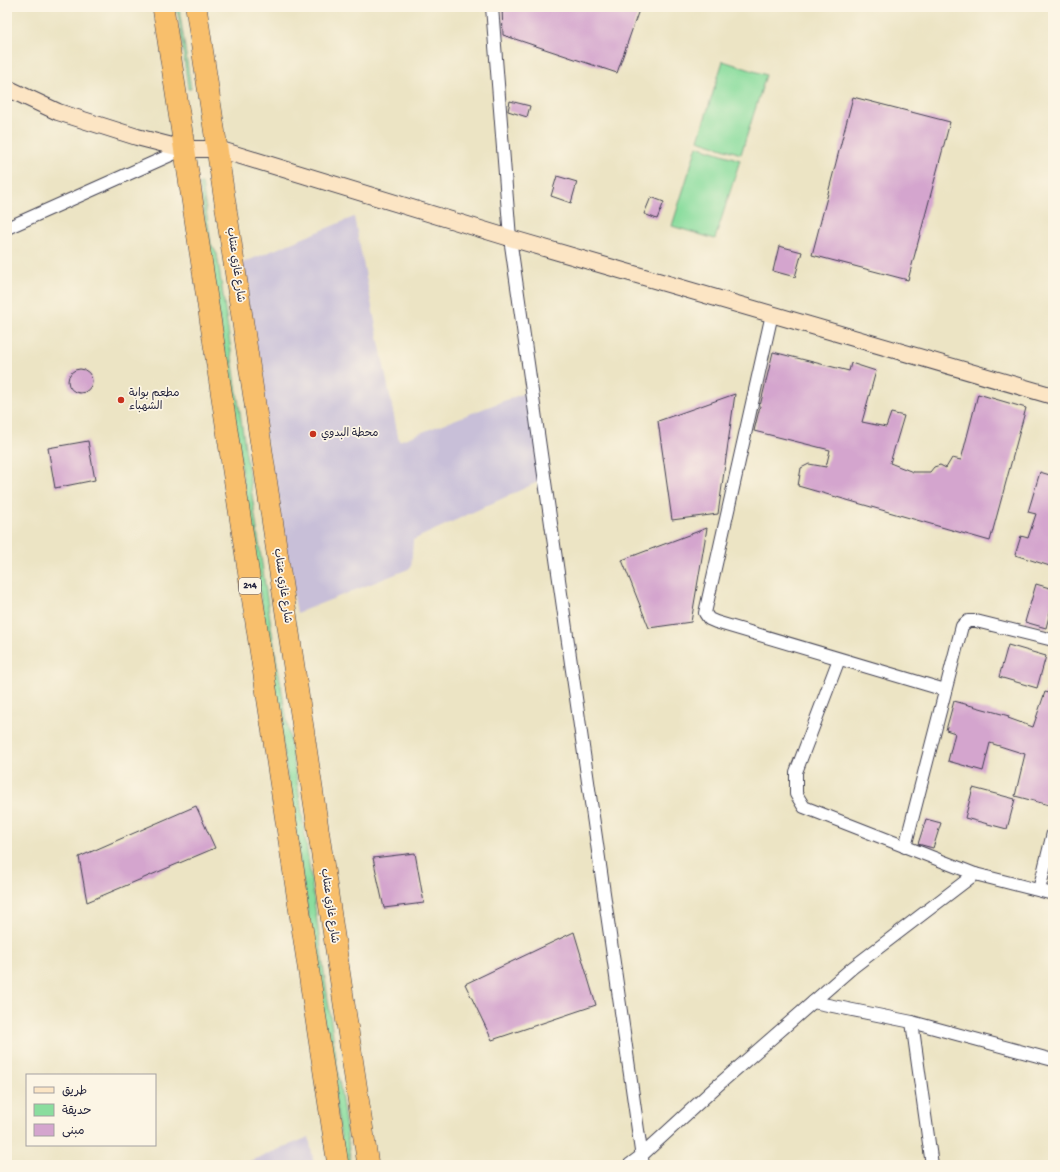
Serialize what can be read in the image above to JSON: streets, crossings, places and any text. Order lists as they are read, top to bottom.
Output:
{
  "streets": {
    "highway": ["شارع غازي عنتاب", "214"]
  },
  "places": ["مطعم بوابة الشهباء", "محطة البدوي"],
  "legend": ["طريق", "حديقة", "مبنى"]
}
